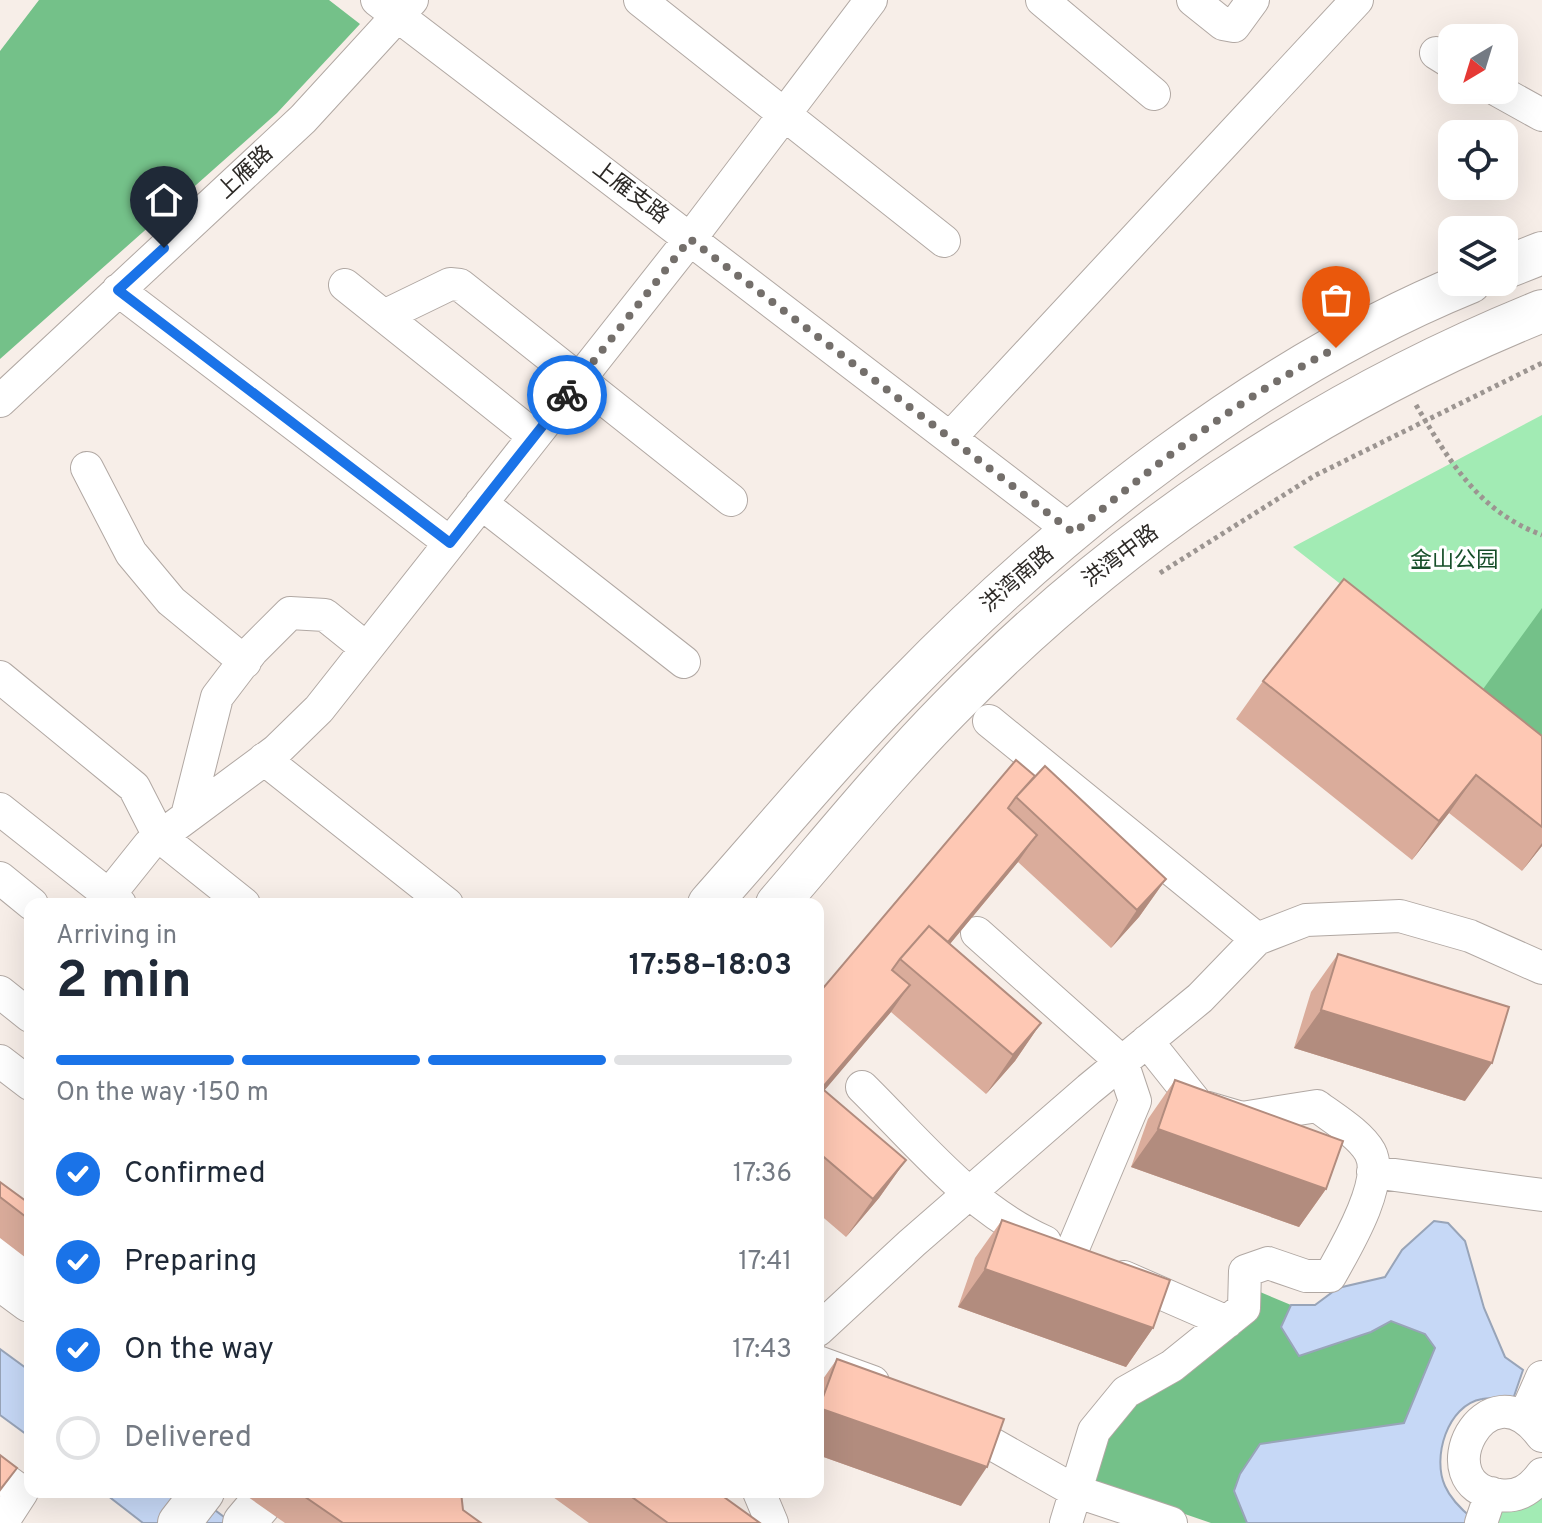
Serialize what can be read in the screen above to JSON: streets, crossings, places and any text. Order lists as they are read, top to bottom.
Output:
{
  "streets": {
    "main road": ["洪湾中路", "洪湾南路"],
    "street": ["上雁路", "上雁支路"]
  },
  "crossings": [
    ["上雁路", "上雁支路"],
    ["上雁支路", "洪湾南路"]
  ],
  "parks": ["金山公园"],
  "north": "bottom left",
  "page": {
    "heading": ["2 min", "Arriving in", "17:58–18:03"],
    "bar": "On the way · 150 m",
    "list": [
      ["Confirmed", "17:36"],
      ["Preparing", "17:41"],
      ["On the way", "17:43"],
      "Delivered"
    ]
  }
}
